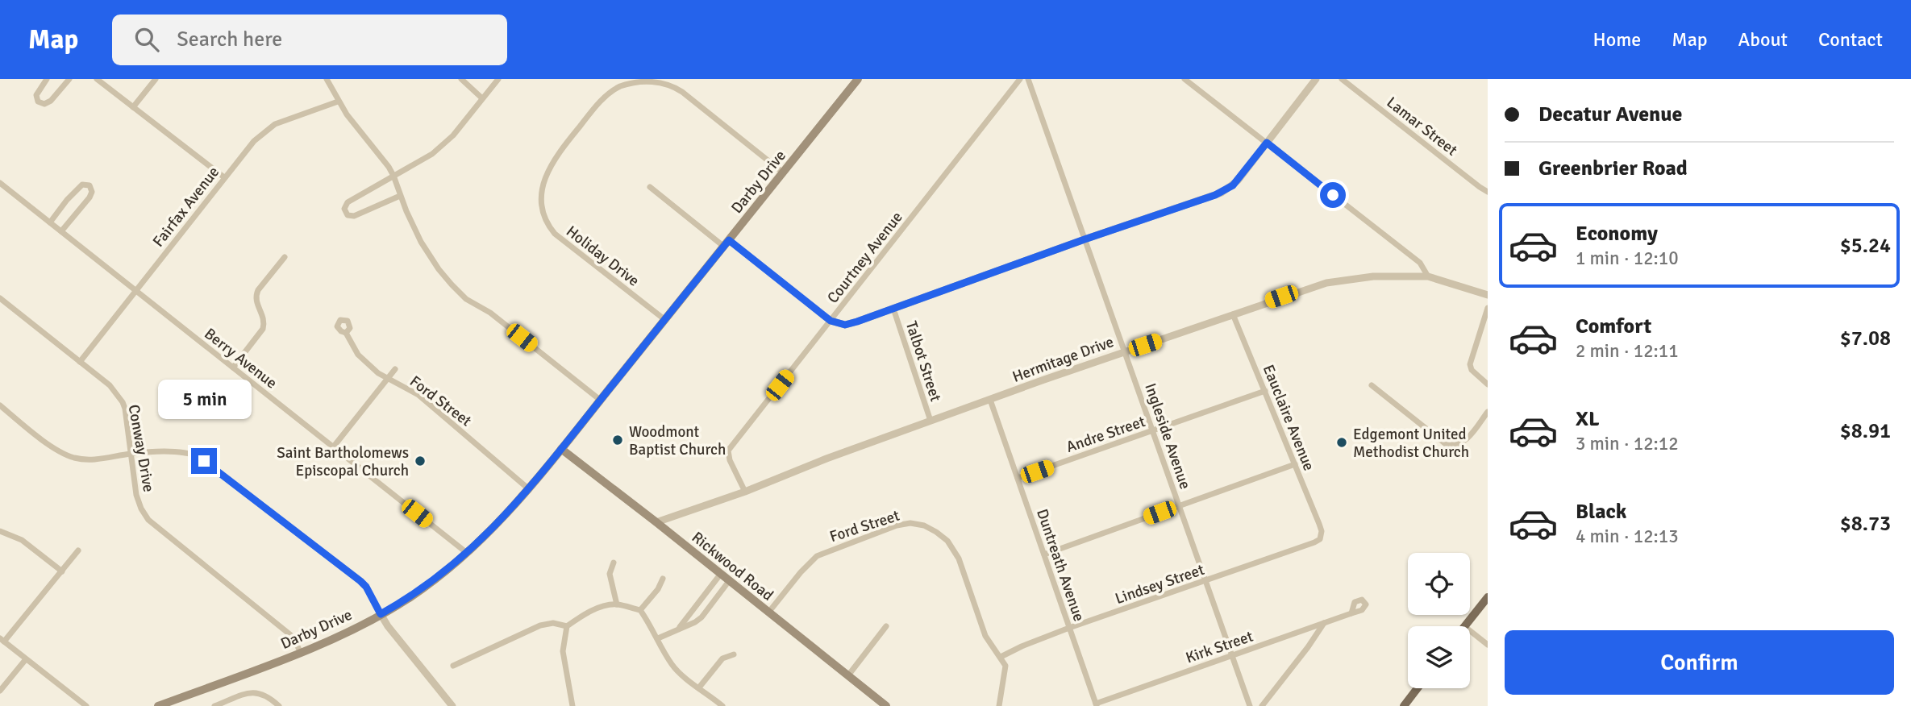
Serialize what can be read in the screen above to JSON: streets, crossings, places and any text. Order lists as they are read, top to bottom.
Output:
{
  "streets": {
    "main road": ["Darby Drive", "Rickwood Road"],
    "street": [
      "Lamar Street",
      "Fairfax Avenue",
      "Holiday Drive",
      "Courtney Avenue",
      "Berry Avenue",
      "Hermitage Drive",
      "Talbot Street",
      "Ford Street",
      "Eauclaire Avenue",
      "Andre Street",
      "Ingleside Avenue",
      "Conway Drive",
      "Duntreath Avenue",
      "Lindsey Street",
      "Kirk Street"
    ]
  },
  "crossings": [
    ["Darby Drive", "Holiday Drive"],
    ["Darby Drive", "Berry Avenue"],
    ["Darby Drive", "Ford Street"],
    ["Darby Drive", "Conway Drive"],
    ["Darby Drive", "Rickwood Road"],
    ["Fairfax Avenue", "Berry Avenue"],
    ["Fairfax Avenue", "Conway Drive"],
    ["Courtney Avenue", "Hermitage Drive"],
    ["Hermitage Drive", "Talbot Street"],
    ["Hermitage Drive", "Eauclaire Avenue"],
    ["Hermitage Drive", "Ingleside Avenue"],
    ["Hermitage Drive", "Duntreath Avenue"],
    ["Hermitage Drive", "Rickwood Road"],
    ["Ford Street", "Rickwood Road"],
    ["Ford Street", "Lindsey Street"],
    ["Eauclaire Avenue", "Andre Street"],
    ["Eauclaire Avenue", "Lindsey Street"],
    ["Andre Street", "Ingleside Avenue"],
    ["Andre Street", "Duntreath Avenue"],
    ["Ingleside Avenue", "Lindsey Street"],
    ["Ingleside Avenue", "Kirk Street"],
    ["Duntreath Avenue", "Lindsey Street"],
    ["Duntreath Avenue", "Kirk Street"]
  ],
  "places": ["Woodmont Baptist Church", "Edgemont United Methodist Church", "Saint Bartholomews Episcopal Church"],
  "page": {
    "header": "Map",
    "search": "Search here",
    "nav": [
      "Home",
      "Map",
      "About",
      "Contact"
    ],
    "banner": ["Decatur Avenue", "Greenbrier Road"],
    "list": [
      {
        "name": "Economy",
        "note": "1 min · 12:10",
        "value": "$5.24"
      },
      {
        "name": "Comfort",
        "note": "2 min · 12:11",
        "value": "$7.08"
      },
      {
        "name": "XL",
        "note": "3 min · 12:12",
        "value": "$8.91"
      },
      {
        "name": "Black",
        "note": "4 min · 12:13",
        "value": "$8.73"
      }
    ],
    "bubble": "5 min",
    "buttons": "Confirm"
  }
}
